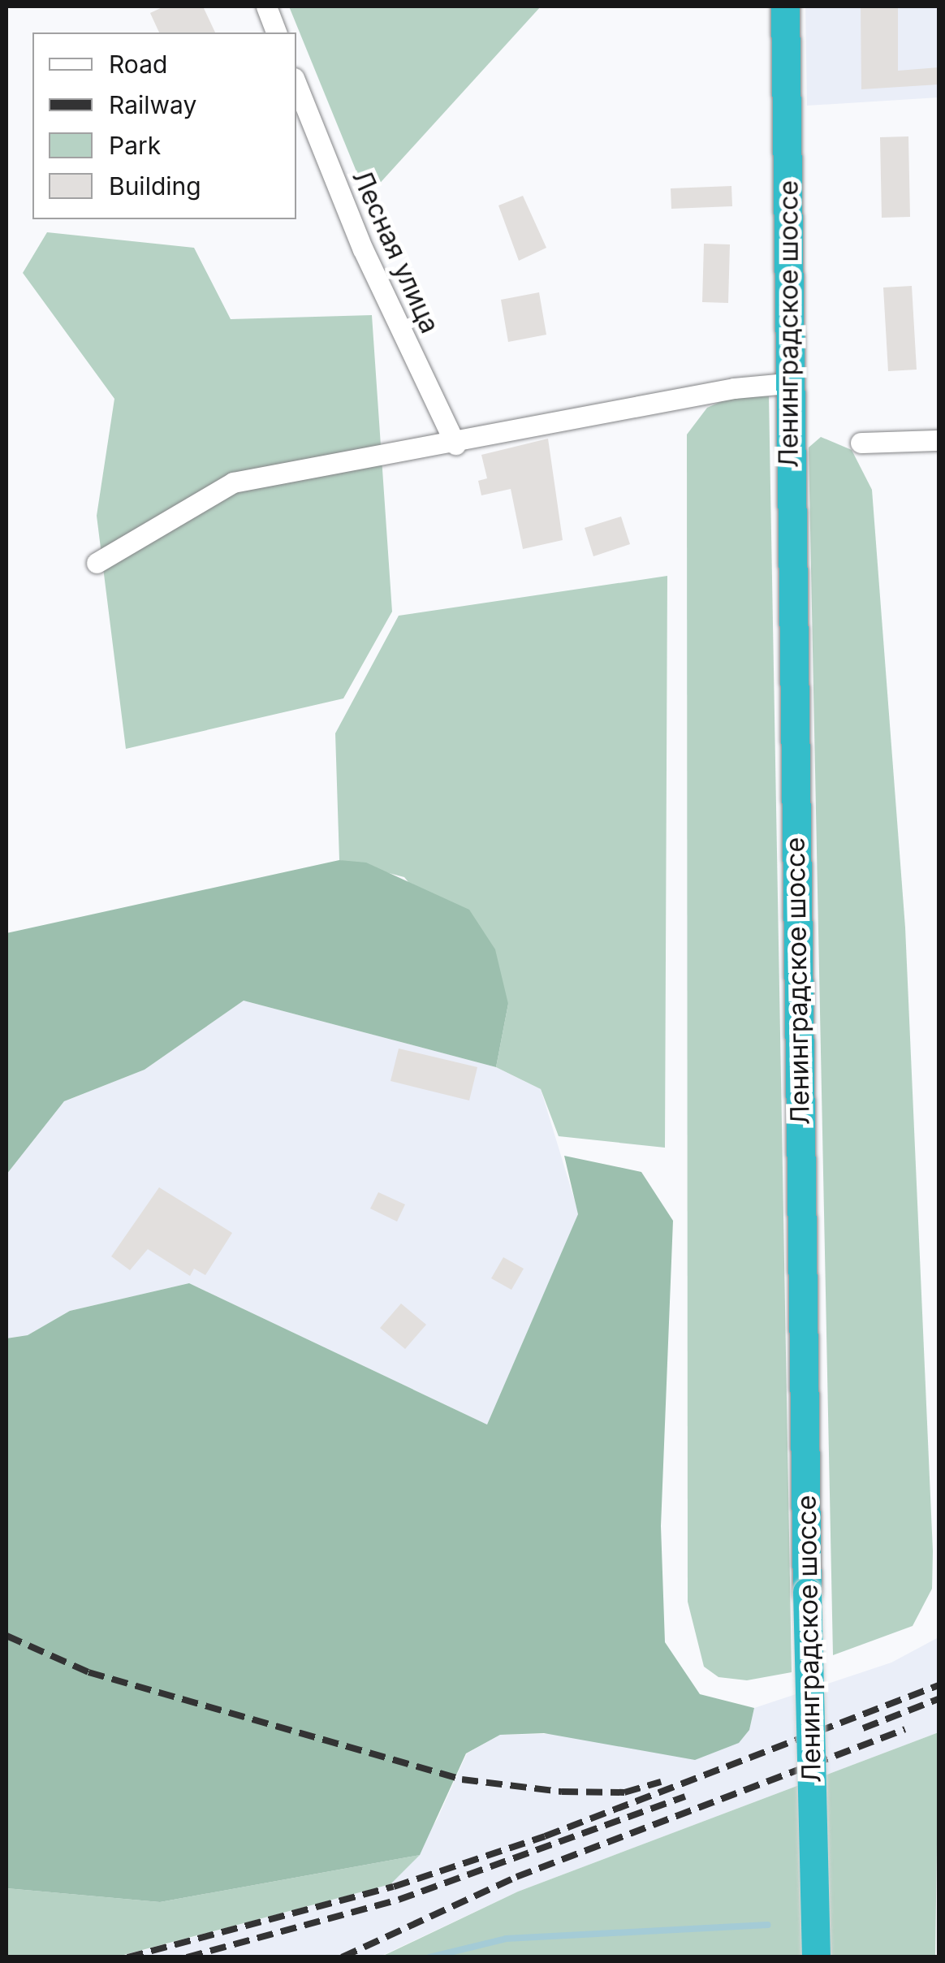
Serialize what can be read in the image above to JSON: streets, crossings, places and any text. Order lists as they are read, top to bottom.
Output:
{
  "streets": {
    "highway": ["Ленинградское шоссе"],
    "street": ["Лесная улица"]
  },
  "legend": [
    "Road",
    "Railway",
    "Park",
    "Building"
  ]
}
